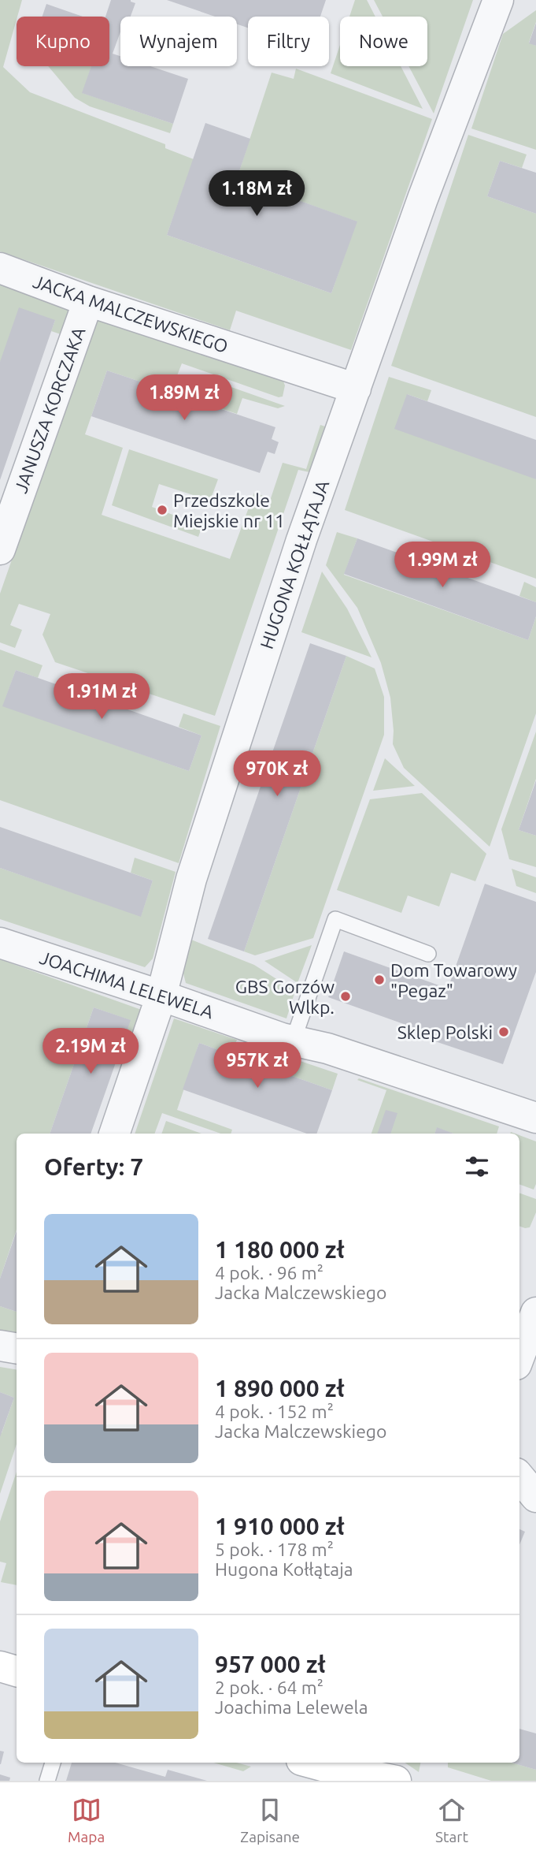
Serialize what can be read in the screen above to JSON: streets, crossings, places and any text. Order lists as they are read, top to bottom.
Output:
{
  "streets": {
    "street": [
      "JACKA MALCZEWSKIEGO",
      "JANUSZA KORCZAKA",
      "HUGONA KOŁŁĄTAJA",
      "JOACHIMA LELEWELA"
    ]
  },
  "crossings": [
    ["JACKA MALCZEWSKIEGO", "JANUSZA KORCZAKA"],
    ["JACKA MALCZEWSKIEGO", "HUGONA KOŁŁĄTAJA"],
    ["HUGONA KOŁŁĄTAJA", "JOACHIMA LELEWELA"]
  ],
  "places": [
    "Przedszkole Miejskie nr 11",
    "Dom Towarowy \"Pegaz\"",
    "GBS Gorzów Wlkp.",
    "Sklep Polski"
  ],
  "page": {
    "chip": [
      "Kupno",
      "Wynajem",
      "Filtry",
      "Nowe"
    ],
    "price": [
      "1.18M zł",
      "1.89M zł",
      "1.99M zł",
      "1.91M zł",
      "970K zł",
      "2.19M zł",
      "957K zł"
    ],
    "heading": "Oferty: 7",
    "list": [
      {
        "name": "1 180 000 zł",
        "note": "4 pok. · 96 m² · Jacka Malczewskiego"
      },
      {
        "name": "1 890 000 zł",
        "note": "4 pok. · 152 m² · Jacka Malczewskiego"
      },
      {
        "name": "1 910 000 zł",
        "note": "5 pok. · 178 m² · Hugona Kołłątaja"
      },
      {
        "name": "957 000 zł",
        "note": "2 pok. · 64 m² · Joachima Lelewela"
      }
    ],
    "tabs": ["Mapa", "Zapisane", "Start"]
  }
}
